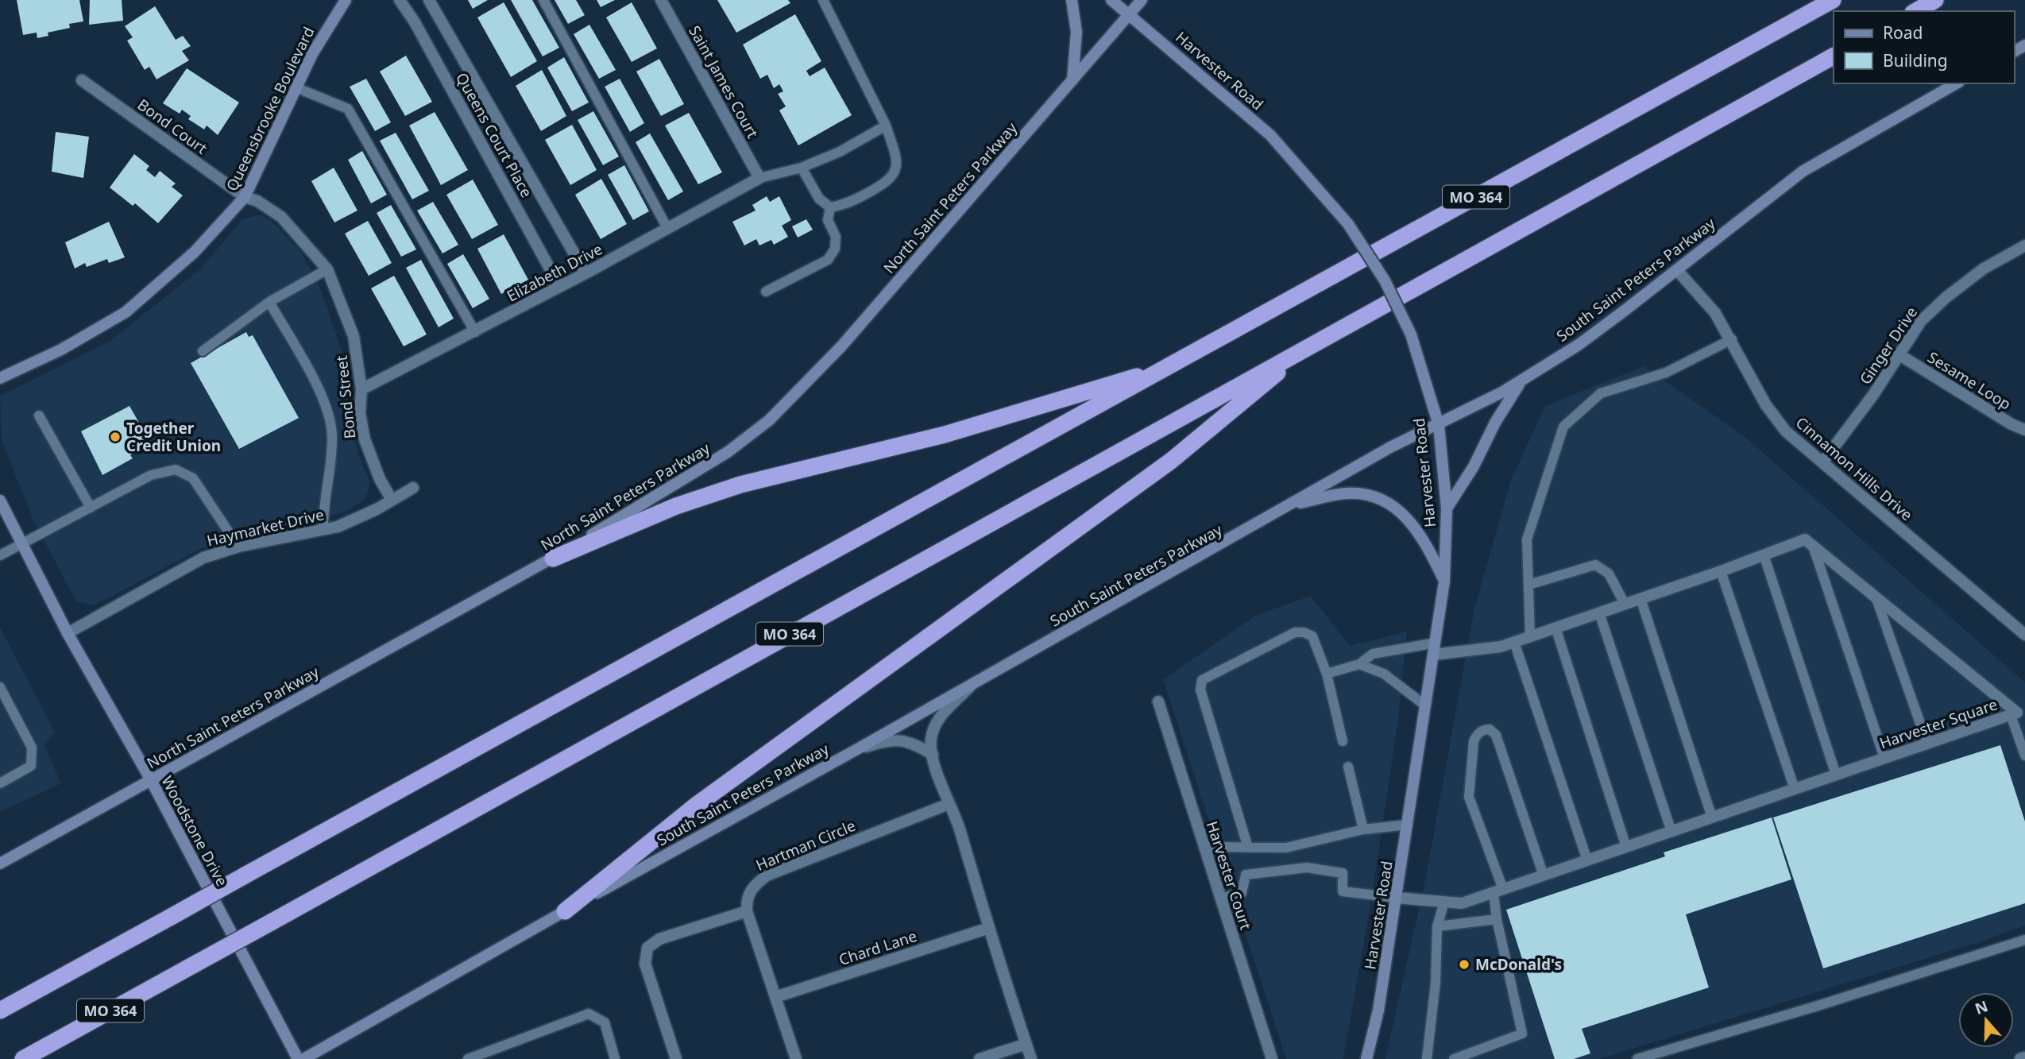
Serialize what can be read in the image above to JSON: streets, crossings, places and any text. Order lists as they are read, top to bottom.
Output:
{
  "streets": {
    "highway": ["MO 364"],
    "main road": [
      "Harvester Road",
      "Queensbrooke Boulevard",
      "North Saint Peters Parkway",
      "South Saint Peters Parkway",
      "Woodstone Drive"
    ],
    "street": [
      "Saint James Court",
      "Bond Court",
      "Queens Court Place",
      "Elizabeth Drive",
      "Ginger Drive",
      "Sesame Loop",
      "Bond Street",
      "Cinnamon Hills Drive",
      "Haymarket Drive",
      "Harvester Square",
      "Hartman Circle",
      "Harvester Court",
      "Chard Lane"
    ]
  },
  "crossings": [
    ["Harvester Road", "North Saint Peters Parkway"],
    ["Harvester Road", "South Saint Peters Parkway"],
    ["Harvester Road", "Harvester Square"],
    ["Saint James Court", "Elizabeth Drive"],
    ["Queensbrooke Boulevard", "Bond Court"],
    ["Queensbrooke Boulevard", "Bond Street"],
    ["Bond Court", "Bond Street"],
    ["Queens Court Place", "Elizabeth Drive"],
    ["North Saint Peters Parkway", "Woodstone Drive"],
    ["Elizabeth Drive", "Bond Street"],
    ["South Saint Peters Parkway", "Cinnamon Hills Drive"],
    ["Ginger Drive", "Sesame Loop"],
    ["Ginger Drive", "Cinnamon Hills Drive"],
    ["Bond Street", "Haymarket Drive"],
    ["Haymarket Drive", "Woodstone Drive"]
  ],
  "places": ["Together Credit Union", "McDonald's"],
  "legend": ["Road", "Building"],
  "north": "top"
}
